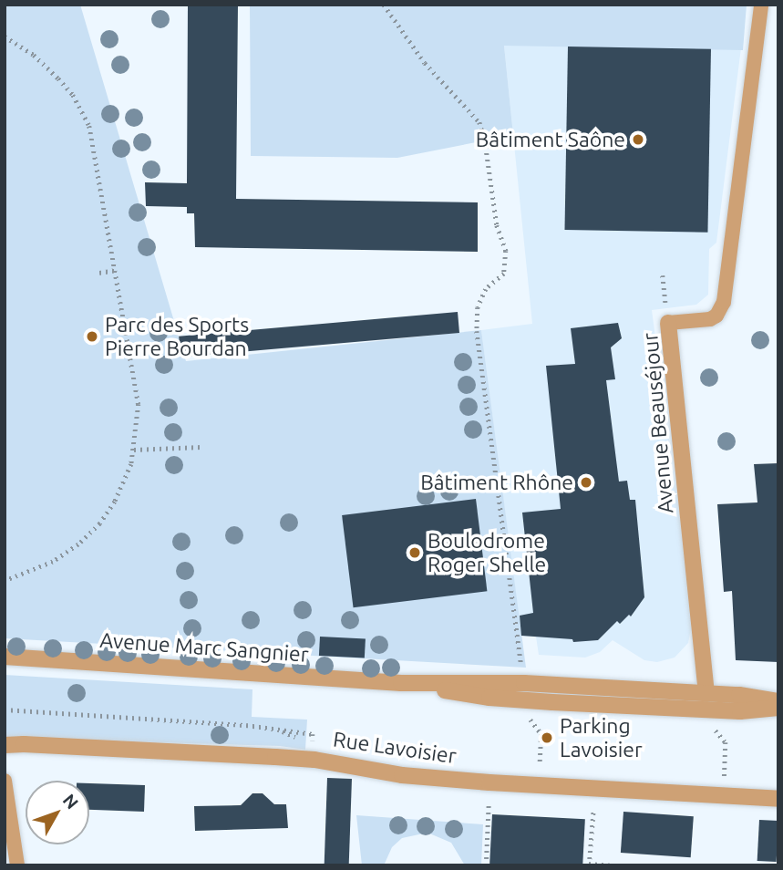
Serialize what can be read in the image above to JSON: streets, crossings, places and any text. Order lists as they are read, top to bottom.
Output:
{
  "streets": {
    "street": ["Avenue Beauséjour", "Avenue Marc Sangnier", "Rue Lavoisier"]
  },
  "crossings": [
    ["Avenue Beauséjour", "Avenue Marc Sangnier"]
  ],
  "places": [
    "Bâtiment Saône",
    "Parc des Sports Pierre Bourdan",
    "Bâtiment Rhône",
    "Boulodrome Roger Shelle",
    "Parking Lavoisier"
  ],
  "north": "top right"
}
